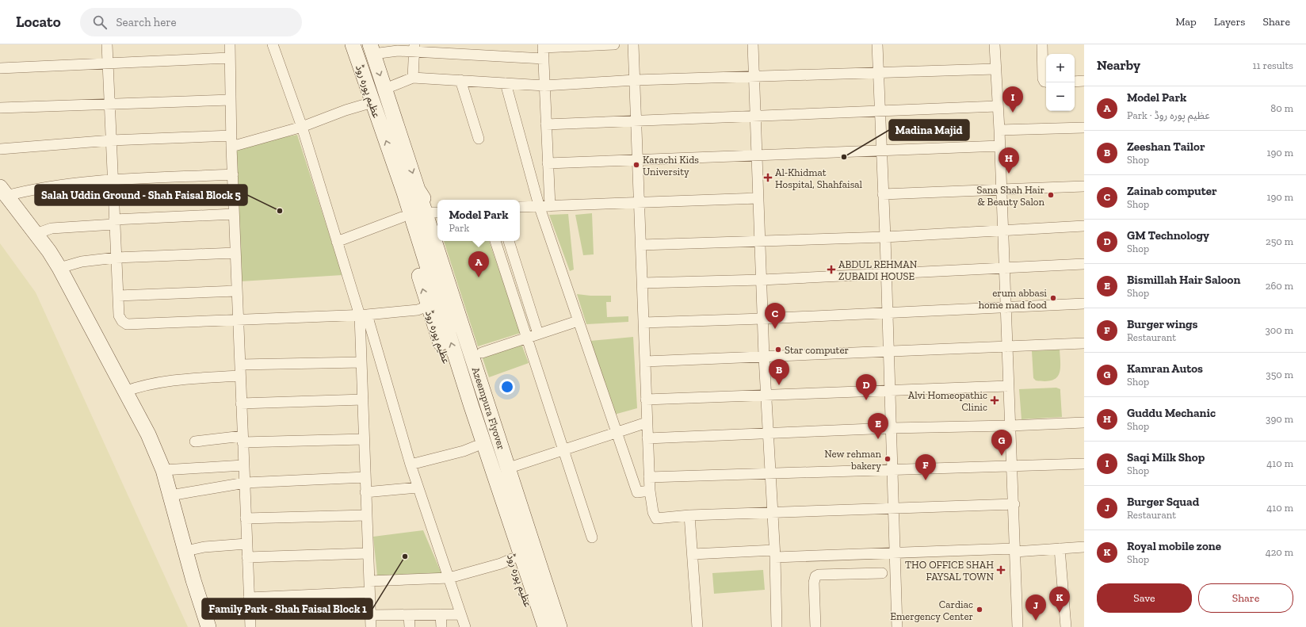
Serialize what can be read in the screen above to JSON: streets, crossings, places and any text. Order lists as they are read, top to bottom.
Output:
{
  "streets": {
    "main road": ["عظیم پورہ روڈ", "Azeempura Flyover"]
  },
  "crossings": [
    ["عظیم پورہ روڈ", "Azeempura Flyover"]
  ],
  "places": {
    "other": [
      "Madina Majid",
      "Karachi Kids University",
      "Sana Shah Hair & Beauty Salon",
      "Salah Uddin Ground - Shah Faisal Block 5",
      "erum abbasi home mad food",
      "Star computer",
      "New rehman bakery",
      "Family Park - Shah Faisal Block 1",
      "Cardiac Emergency Center"
    ],
    "health": [
      "Al-Khidmat Hospital, Shahfaisal",
      "ABDUL REHMAN ZUBAIDI HOUSE",
      "Alvi Homeopathic Clinic",
      "THO OFFICE SHAH FAYSAL TOWN"
    ]
  },
  "page": {
    "header": "Locato",
    "search": "Search here",
    "nav": ["Map", "Layers", "Share"],
    "heading": ["Nearby", "11 results"],
    "map_buttons": ["+", "−"],
    "list": [
      {
        "mark": "A",
        "name": "Model Park",
        "note": "Park · عظیم پورہ روڈ",
        "value": "80 m"
      },
      {
        "mark": "B",
        "name": "Zeeshan Tailor",
        "note": "Shop",
        "value": "190 m"
      },
      {
        "mark": "C",
        "name": "Zainab computer",
        "note": "Shop",
        "value": "190 m"
      },
      {
        "mark": "D",
        "name": "GM Technology",
        "note": "Shop",
        "value": "250 m"
      },
      {
        "mark": "E",
        "name": "Bismillah Hair Saloon",
        "note": "Shop",
        "value": "260 m"
      },
      {
        "mark": "F",
        "name": "Burger wings",
        "note": "Restaurant",
        "value": "300 m"
      },
      {
        "mark": "G",
        "name": "Kamran Autos",
        "note": "Shop",
        "value": "350 m"
      },
      {
        "mark": "H",
        "name": "Guddu Mechanic",
        "note": "Shop",
        "value": "390 m"
      },
      {
        "mark": "I",
        "name": "Saqi Milk Shop",
        "note": "Shop",
        "value": "410 m"
      },
      {
        "mark": "J",
        "name": "Burger Squad",
        "note": "Restaurant",
        "value": "410 m"
      },
      {
        "mark": "K",
        "name": "Royal mobile zone",
        "note": "Shop",
        "value": "420 m"
      }
    ],
    "pins": [
      "I",
      "H",
      "A",
      "C",
      "B",
      "D",
      "E",
      "G",
      "F",
      "K",
      "J"
    ],
    "popup": ["Model Park", "Park"],
    "buttons": ["Save", "Share"]
  }
}
